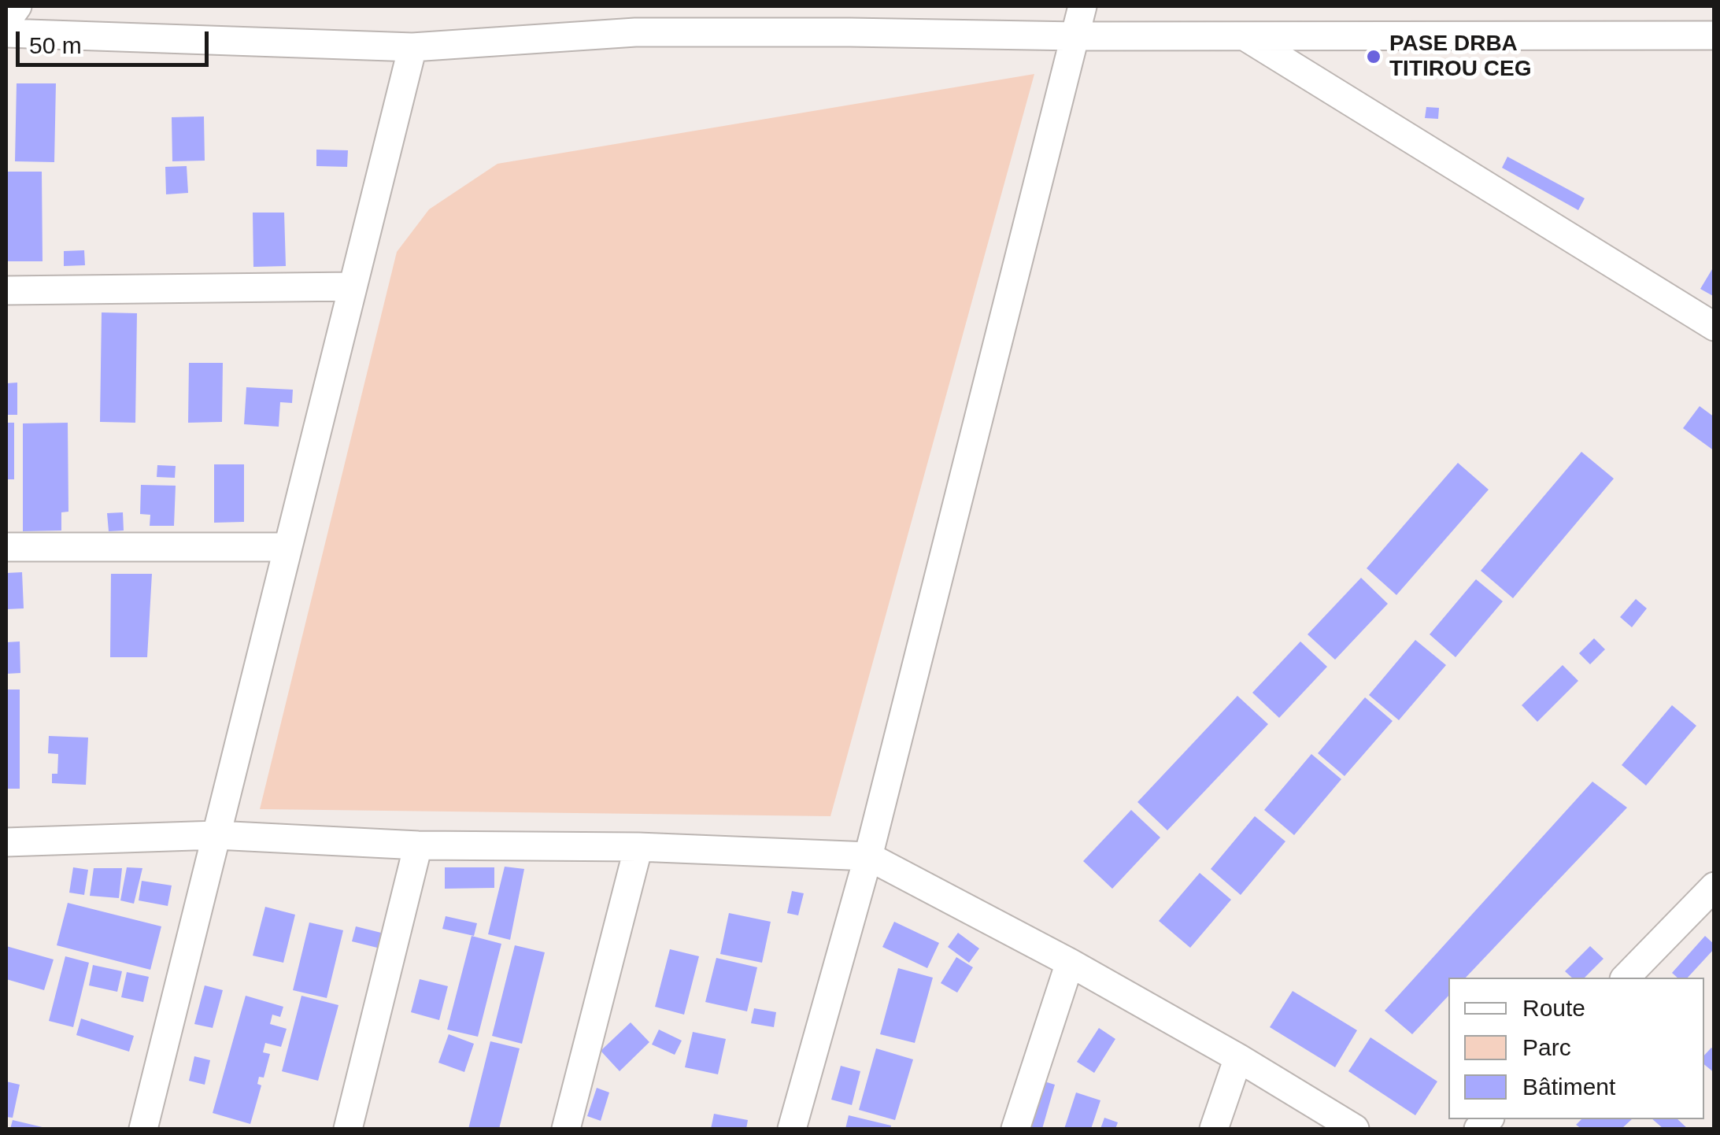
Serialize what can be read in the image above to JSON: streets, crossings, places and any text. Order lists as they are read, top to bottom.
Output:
{
  "places": ["PASE DRBA TITIROU CEG"],
  "legend": ["Route", "Parc", "Bâtiment"],
  "scale_bar": "50 m"
}
